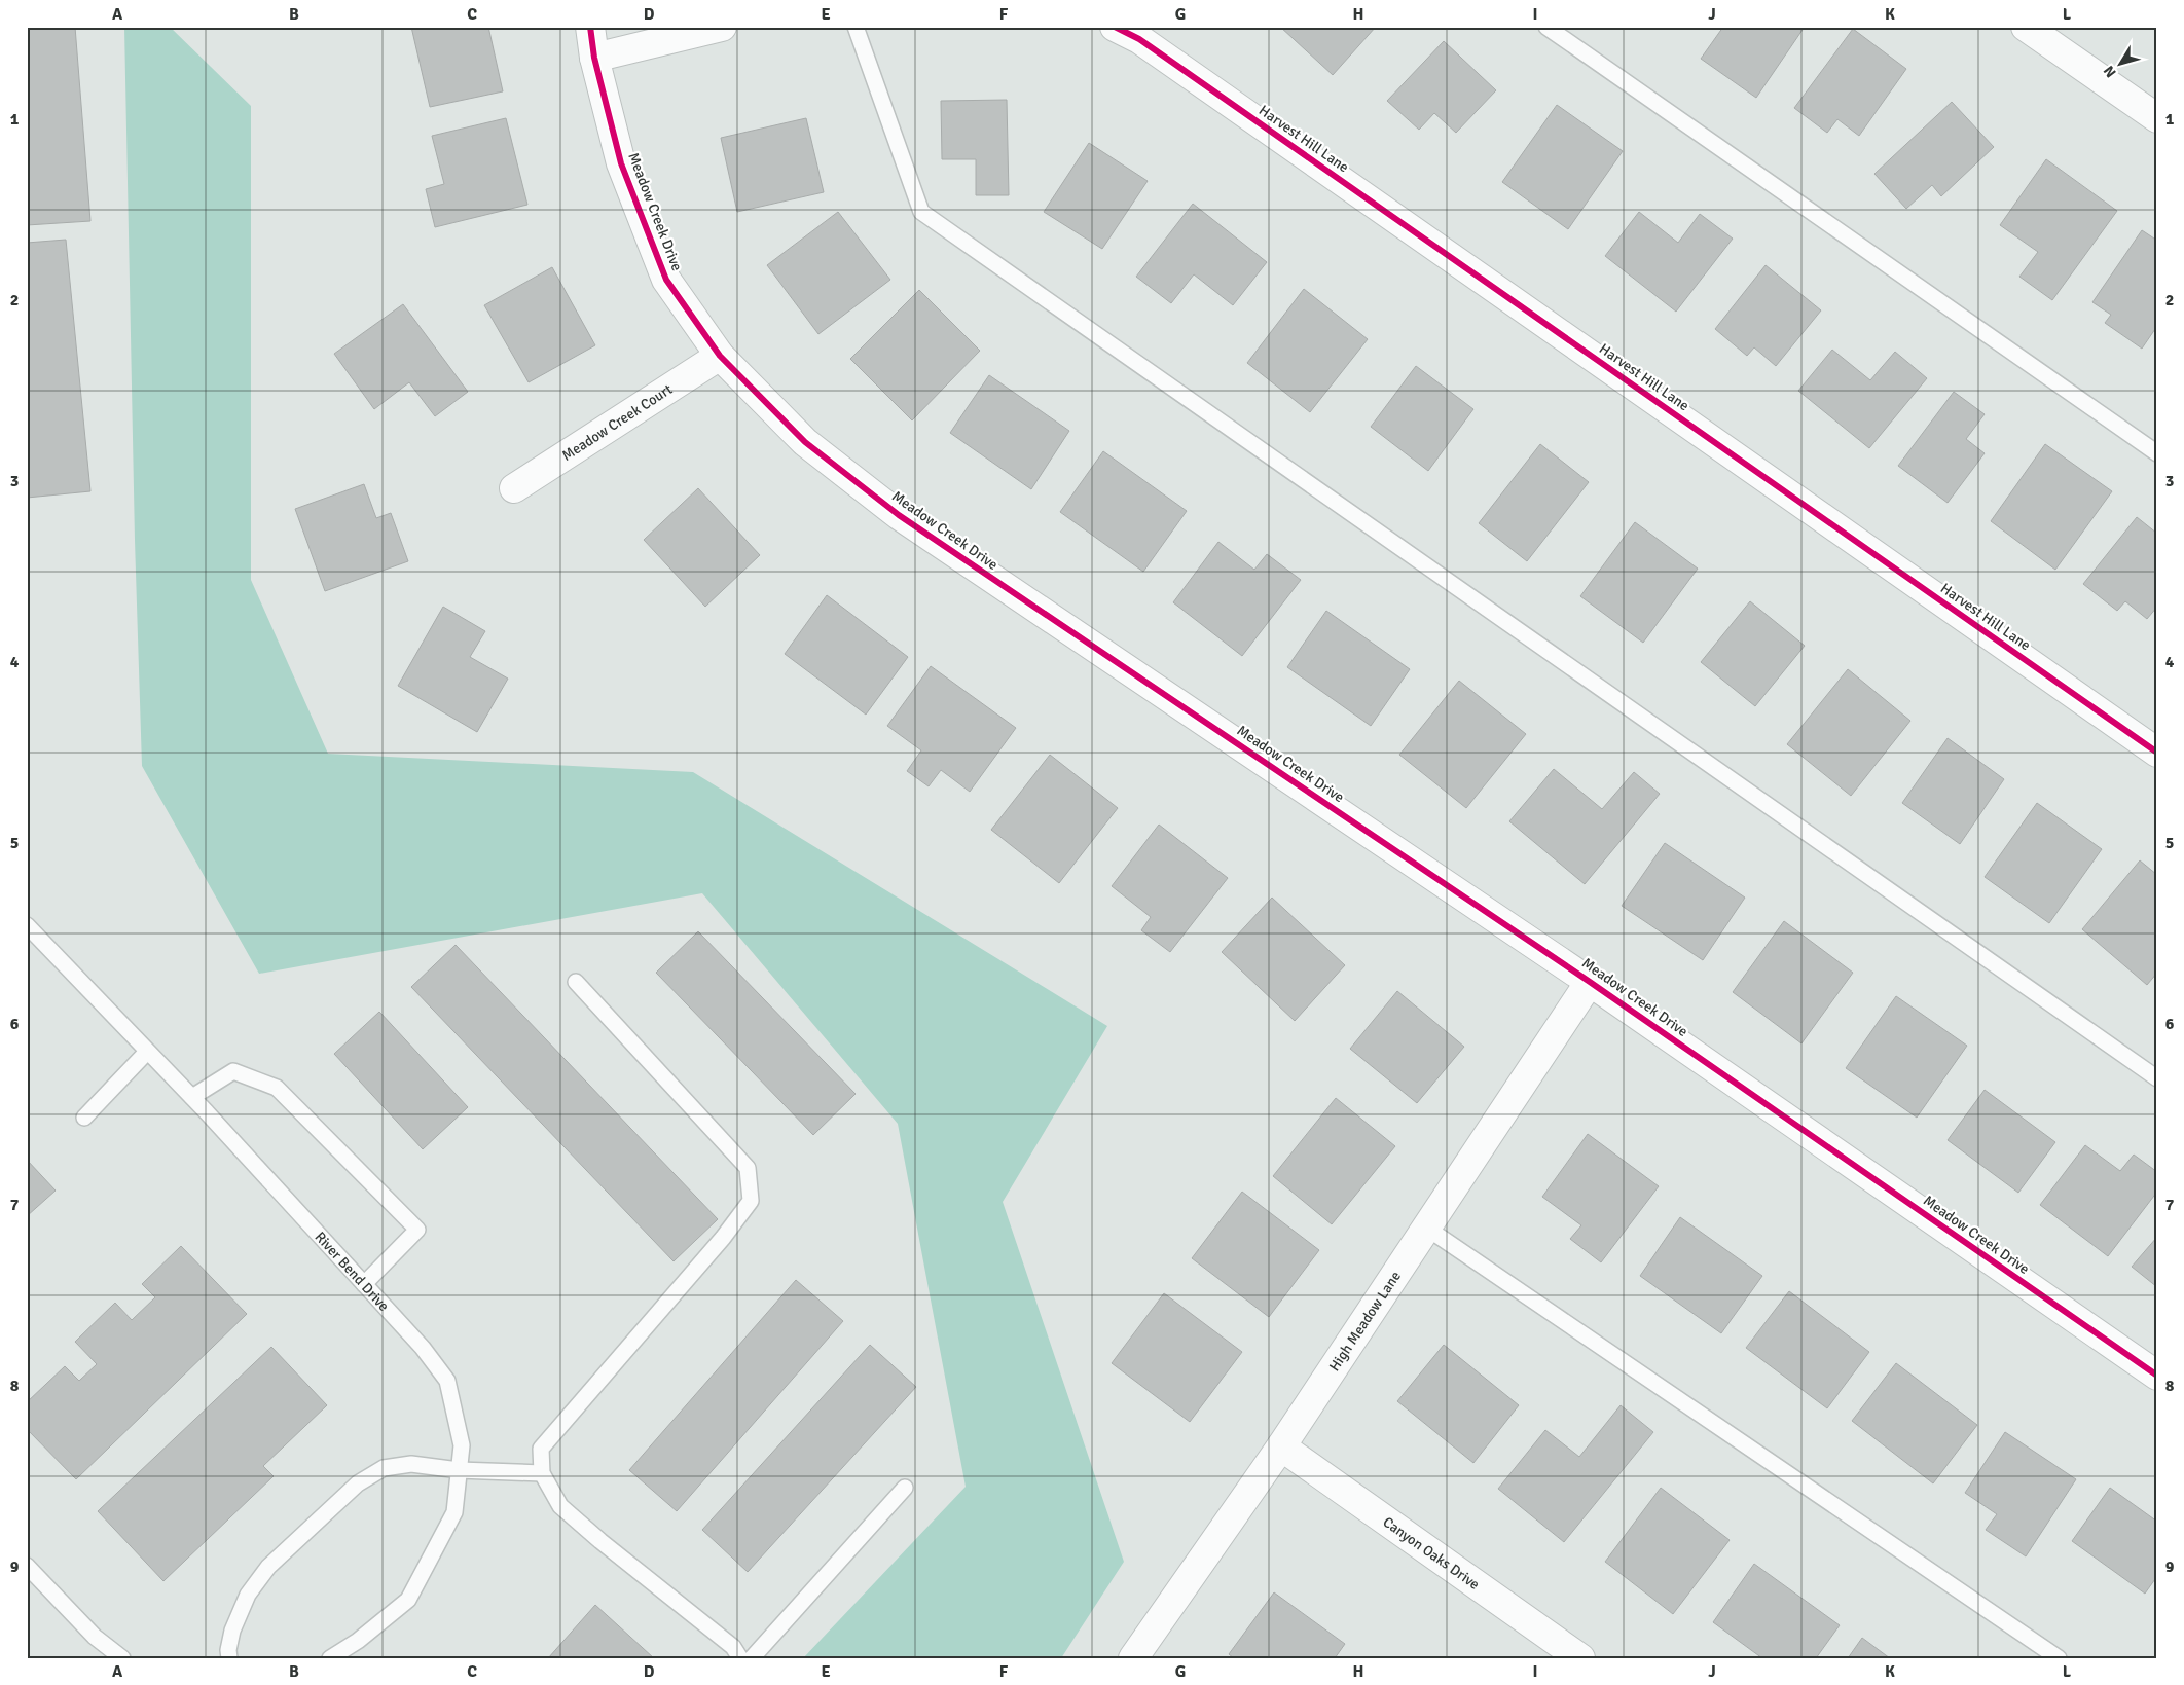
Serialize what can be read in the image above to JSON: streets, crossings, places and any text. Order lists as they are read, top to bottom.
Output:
{
  "streets": {
    "street": [
      "Harvest Hill Lane",
      "Meadow Creek Drive",
      "Meadow Creek Court",
      "High Meadow Lane",
      "Canyon Oaks Drive"
    ],
    "lane": ["River Bend Drive"]
  },
  "crossings": [
    ["Meadow Creek Drive", "Meadow Creek Court"],
    ["Meadow Creek Drive", "High Meadow Lane"],
    ["High Meadow Lane", "Canyon Oaks Drive"]
  ],
  "north": "bottom left",
  "grid": {
    "columns": [
      "A",
      "B",
      "C",
      "D",
      "E",
      "F",
      "G",
      "H",
      "I",
      "J",
      "K",
      "L"
    ],
    "rows": [
      "1",
      "2",
      "3",
      "4",
      "5",
      "6",
      "7",
      "8",
      "9"
    ]
  }
}
